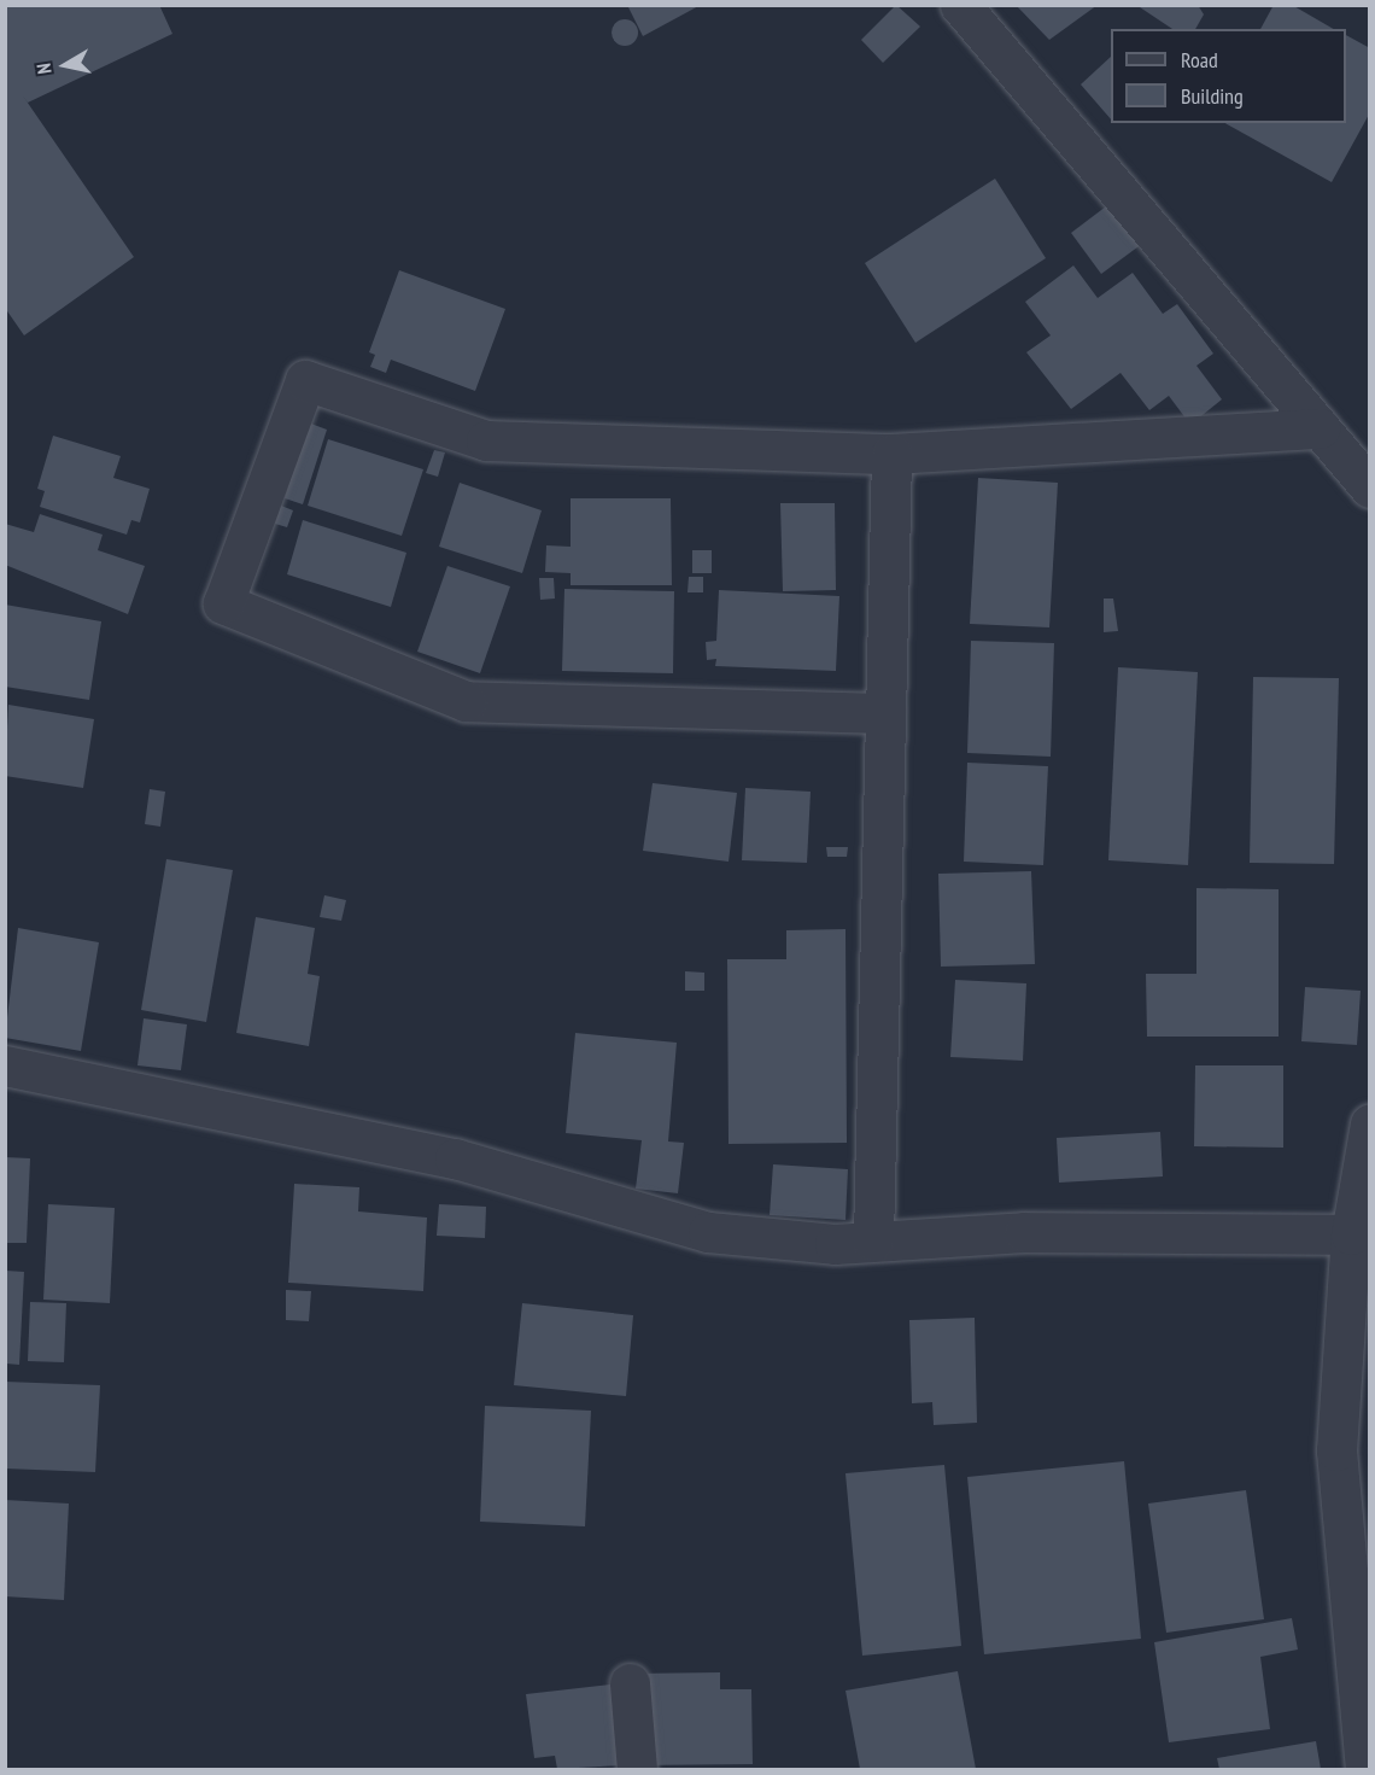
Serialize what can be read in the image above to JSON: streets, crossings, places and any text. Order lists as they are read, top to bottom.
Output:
{
  "legend": ["Road", "Building"],
  "north": "left"
}
